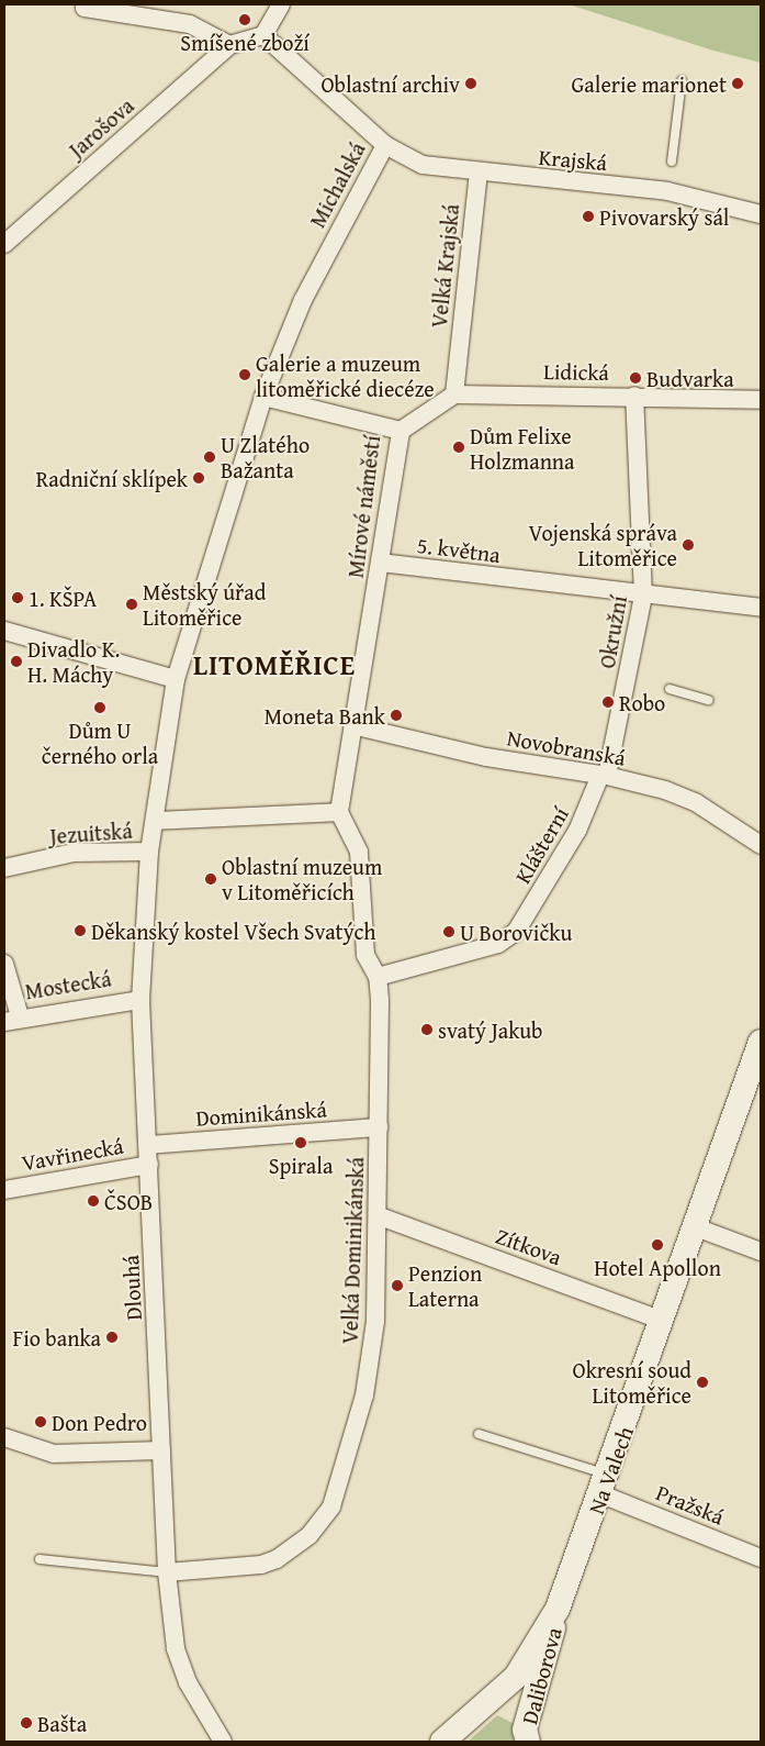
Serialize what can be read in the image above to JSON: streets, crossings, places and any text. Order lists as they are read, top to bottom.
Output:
{
  "streets": {
    "main road": ["Na Valech", "Daliborova"],
    "street": [
      "Jarošova",
      "Krajská",
      "Michalská",
      "Velká Krajská",
      "Lidická",
      "Mírové náměstí",
      "5. května",
      "Okružní",
      "Novobranská",
      "Jezuitská",
      "Klášterní",
      "Mostecká",
      "Dominikánská",
      "Vavřinecká",
      "Zítkova",
      "Velká Dominikánská",
      "Dlouhá",
      "Pražská"
    ]
  },
  "crossings": [
    ["Krajská", "Michalská"],
    ["Krajská", "Velká Krajská"],
    ["Michalská", "Mírové náměstí"],
    ["Velká Krajská", "Lidická"],
    ["Lidická", "Okružní"],
    ["Mírové náměstí", "5. května"],
    ["Mírové náměstí", "Novobranská"],
    ["Mírové náměstí", "Velká Dominikánská"],
    ["5. května", "Okružní"],
    ["Okružní", "Novobranská"],
    ["Okružní", "Klášterní"],
    ["Novobranská", "Klášterní"],
    ["Jezuitská", "Dlouhá"],
    ["Klášterní", "Velká Dominikánská"],
    ["Mostecká", "Dlouhá"],
    ["Dominikánská", "Velká Dominikánská"],
    ["Dominikánská", "Dlouhá"],
    ["Vavřinecká", "Dlouhá"],
    ["Zítkova", "Velká Dominikánská"],
    ["Zítkova", "Na Valech"],
    ["Velká Dominikánská", "Dlouhá"],
    ["Na Valech", "Pražská"],
    ["Na Valech", "Daliborova"]
  ],
  "districts": ["LITOMĚŘICE"],
  "places": [
    "Smíšené zboží",
    "Oblastní archiv",
    "Galerie marionet",
    "Pivovarský sál",
    "Galerie a muzeum litoměřické diecéze",
    "Budvarka",
    "Dům Felixe Holzmanna",
    "U Zlatého Bažanta",
    "Radniční sklípek",
    "Vojenská správa Litoměřice",
    "1. KŠPA",
    "Městský úřad Litoměřice",
    "Divadlo K. H. Máchy",
    "Robo",
    "Dům U černého orla",
    "Moneta Bank",
    "Oblastní muzeum v Litoměřicích",
    "Děkanský kostel Všech Svatých",
    "U Borovičku",
    "svatý Jakub",
    "Spirala",
    "ČSOB",
    "Hotel Apollon",
    "Penzion Laterna",
    "Fio banka",
    "Okresní soud Litoměřice",
    "Don Pedro",
    "Bašta"
  ]
}
